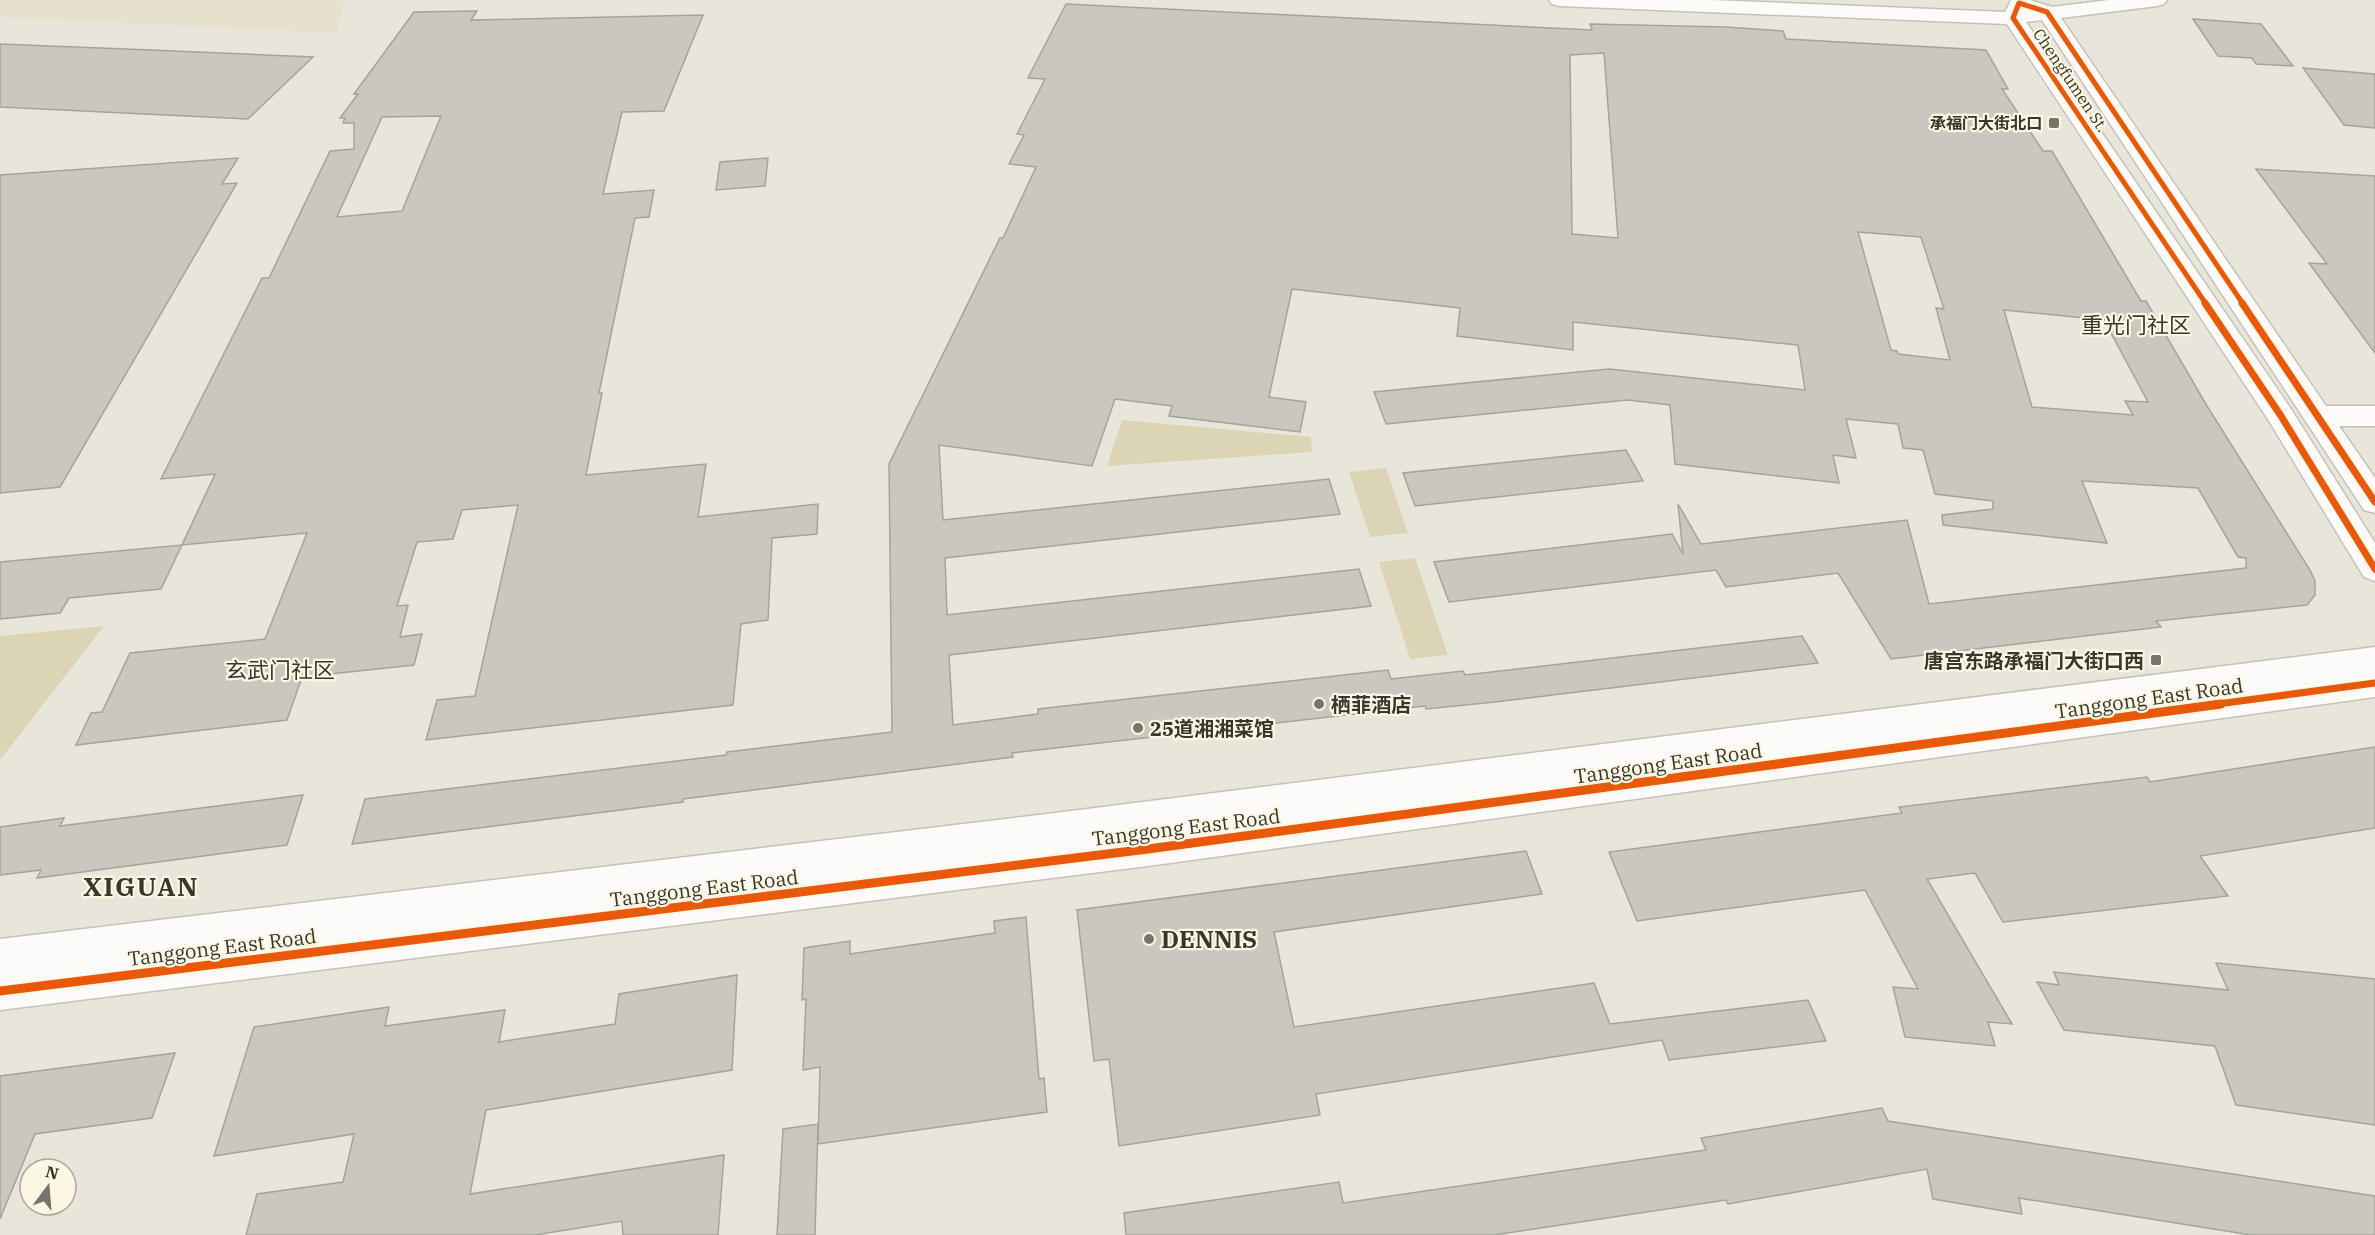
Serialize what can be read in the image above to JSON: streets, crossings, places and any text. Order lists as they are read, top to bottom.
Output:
{
  "streets": {
    "street": ["Chengfumen St.", "Tanggong East Road"]
  },
  "districts": ["重光门社区", "玄武门社区", "XIGUAN"],
  "places": {
    "transit": ["承福门大街北口", "唐宫东路承福门大街口西"],
    "other": ["栖菲酒店", "25道湘湘菜馆", "DENNIS"]
  },
  "north": "top"
}
